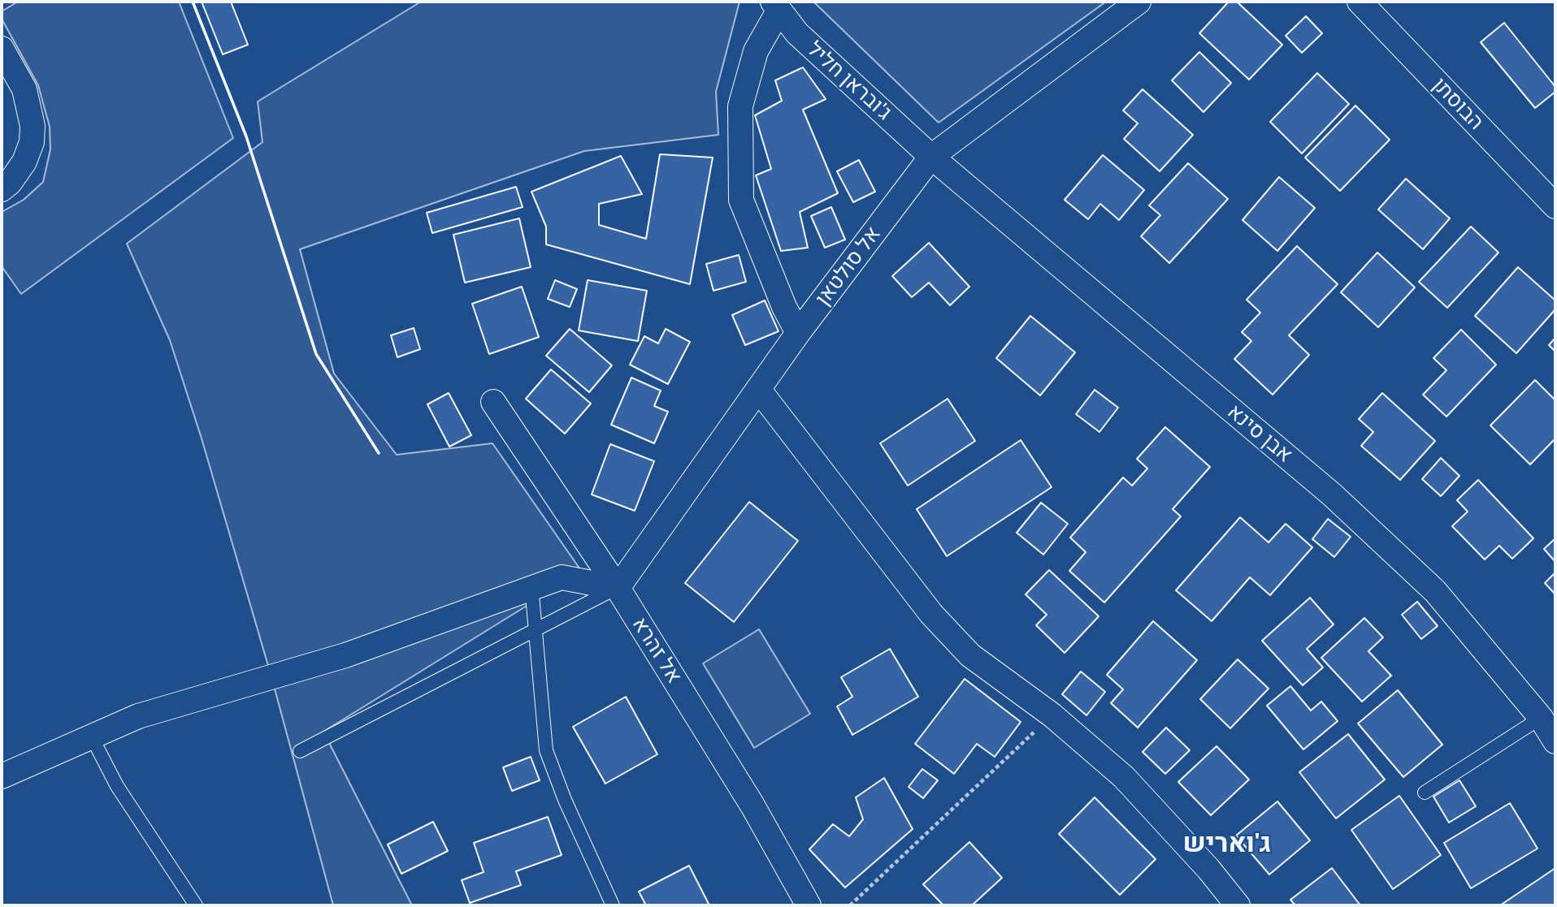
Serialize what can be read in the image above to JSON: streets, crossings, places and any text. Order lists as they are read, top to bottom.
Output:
{
  "streets": {
    "street": [
      "ג'ובראן חליל",
      "הבוסתן",
      "אל סולטאן",
      "אבן סינא",
      "אל זהרא"
    ]
  },
  "crossings": [
    ["ג'ובראן חליל", "אל סולטאן"],
    ["ג'ובראן חליל", "אבן סינא"],
    ["אל סולטאן", "אבן סינא"],
    ["אל סולטאן", "אל זהרא"]
  ],
  "districts": ["ג'ואריש"]
}
